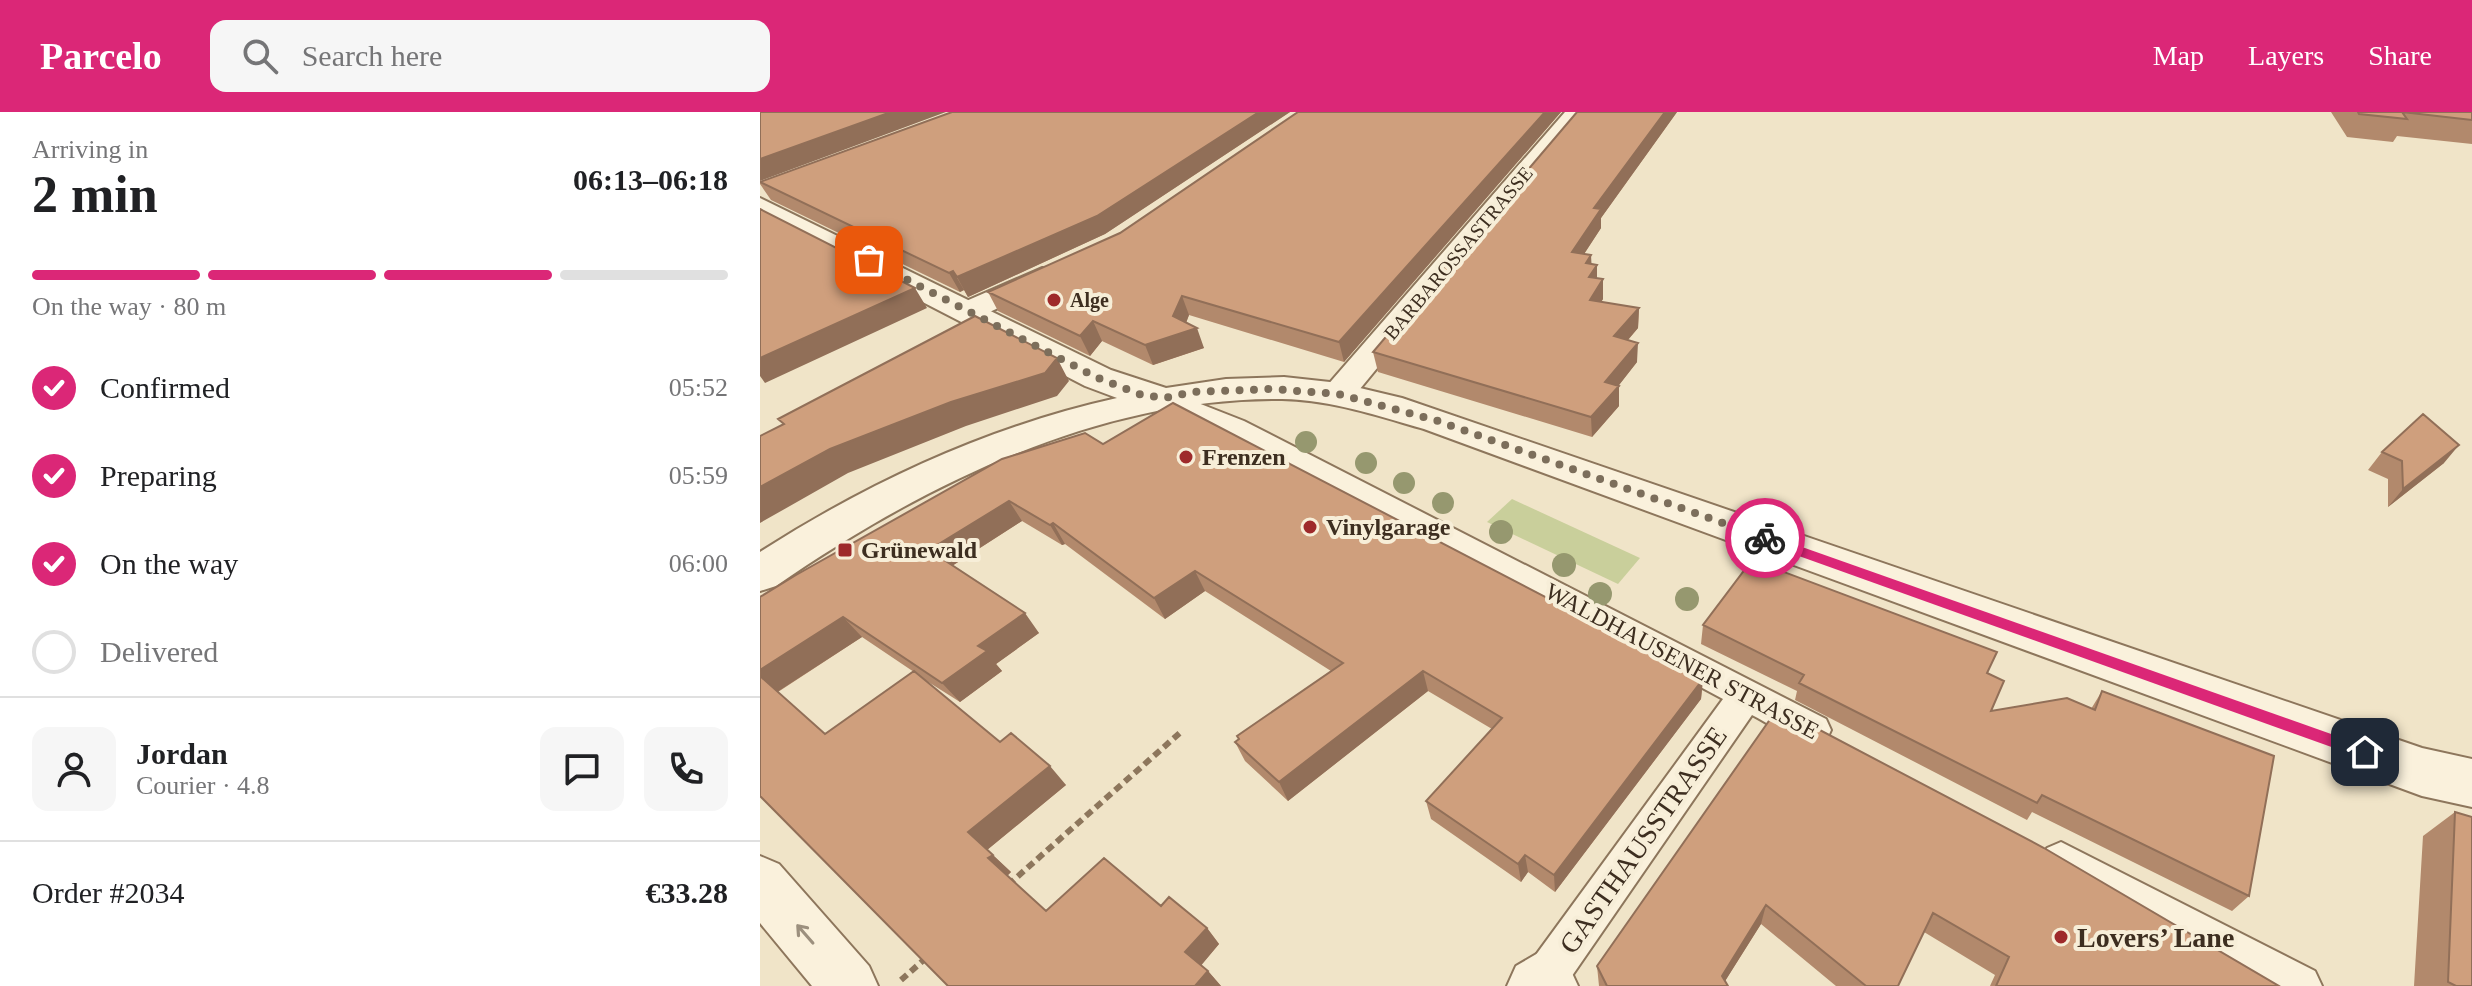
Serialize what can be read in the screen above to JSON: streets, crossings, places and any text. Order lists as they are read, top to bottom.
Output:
{
  "streets": {
    "street": ["BARBAROSSASTRASSE", "WALDHAUSENER STRASSE", "GASTHAUSSTRASSE"]
  },
  "crossings": [
    ["WALDHAUSENER STRASSE", "GASTHAUSSTRASSE"]
  ],
  "places": {
    "other": [
      "Alge",
      "Frenzen",
      "Vinylgarage",
      "Lovers’ Lane"
    ],
    "transit": ["Grünewald"]
  },
  "page": {
    "header": "Parcelo",
    "search": "Search here",
    "nav": ["Map", "Layers", "Share"],
    "heading": ["2 min", "Arriving in", "06:13–06:18"],
    "panel": [
      "Jordan",
      "Courier · 4.8",
      "Order #2034",
      "€33.28"
    ],
    "bar": "On the way · 80 m",
    "list": [
      ["Confirmed", "05:52"],
      ["Preparing", "05:59"],
      ["On the way", "06:00"],
      "Delivered"
    ]
  }
}
